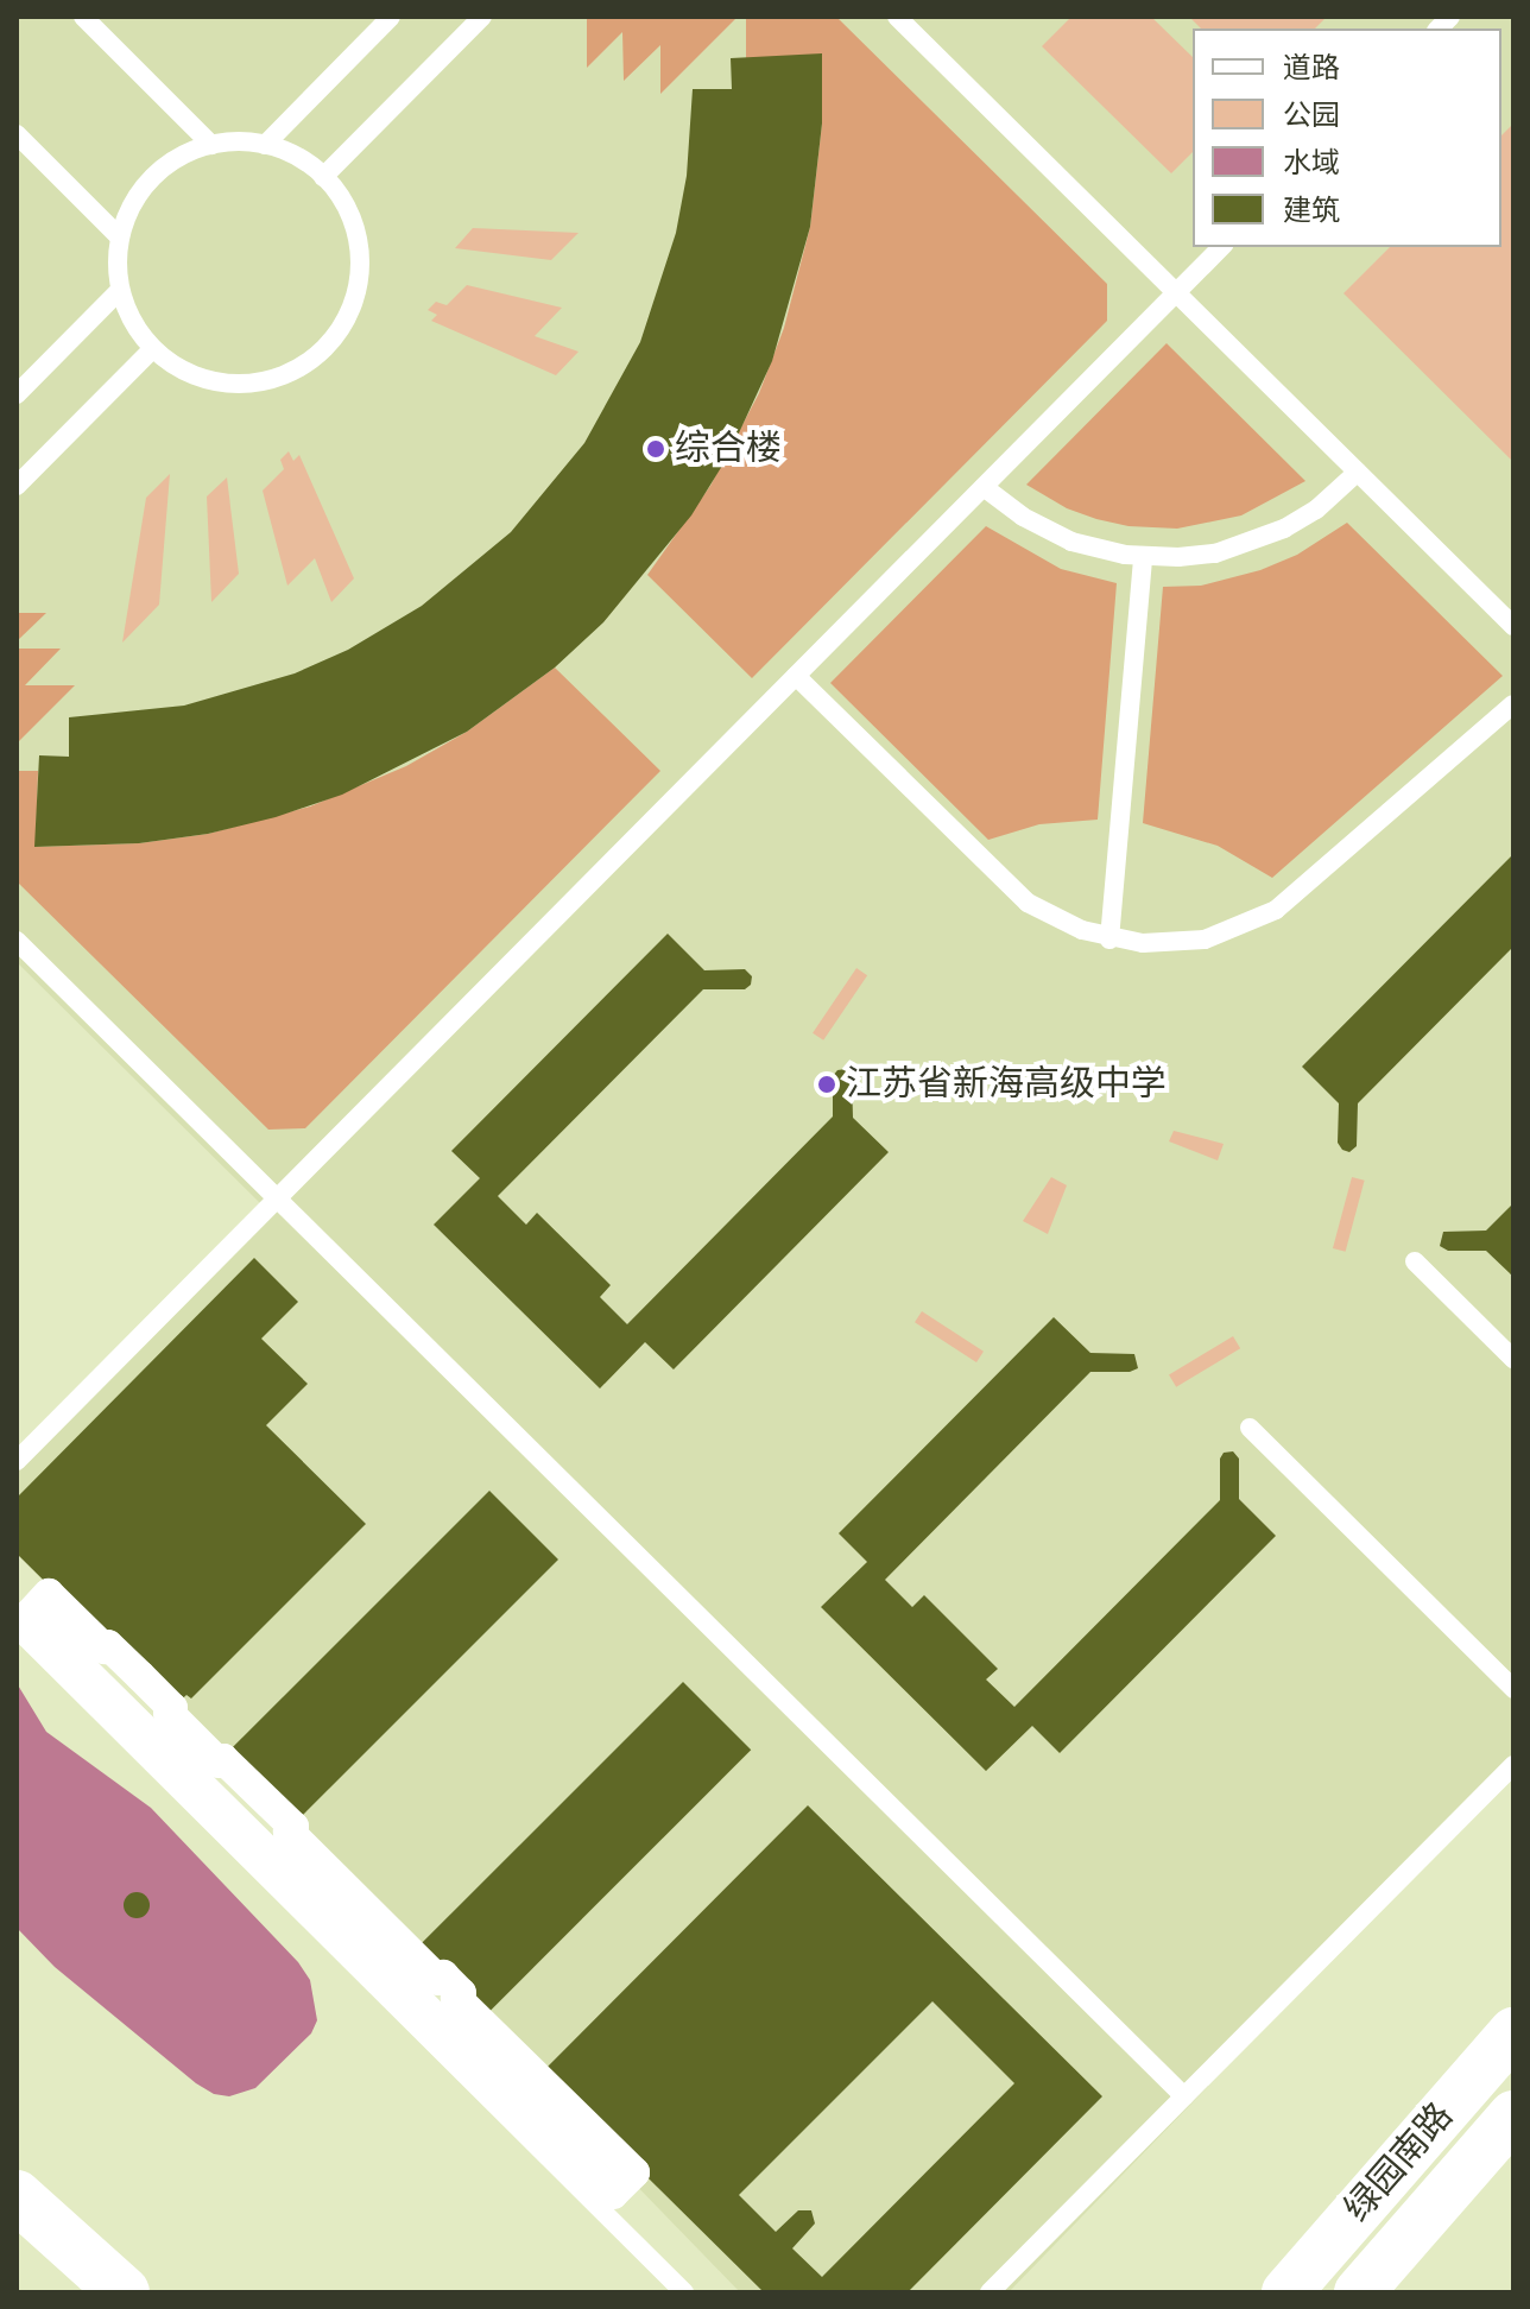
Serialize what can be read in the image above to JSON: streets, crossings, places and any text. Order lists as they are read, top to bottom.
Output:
{
  "streets": {
    "street": ["绿园南路"]
  },
  "places": ["综合楼", "江苏省新海高级中学"],
  "legend": [
    "道路",
    "公园",
    "水域",
    "建筑"
  ]
}
